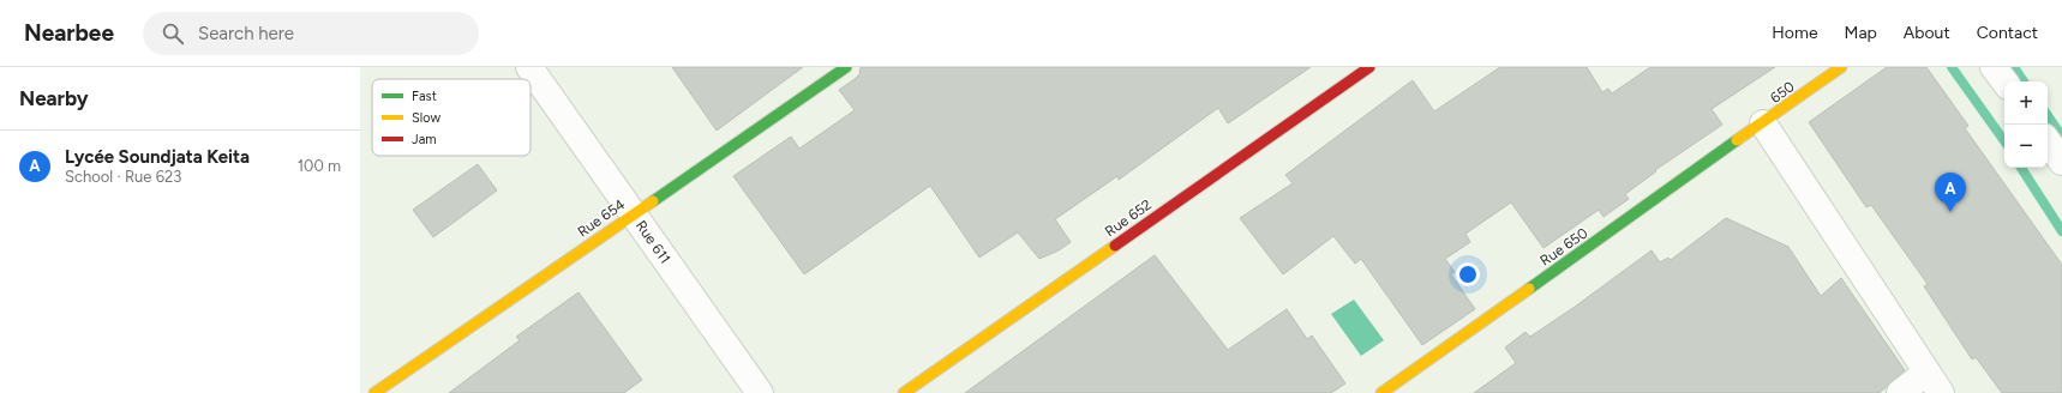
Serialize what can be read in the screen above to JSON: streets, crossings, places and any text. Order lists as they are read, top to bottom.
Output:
{
  "streets": {
    "street": [
      "650",
      "Rue 654",
      "Rue 652",
      "Rue 611",
      "Rue 650"
    ]
  },
  "crossings": [
    ["650", "Rue 650"],
    ["Rue 654", "Rue 611"]
  ],
  "legend": ["Fast", "Slow", "Jam"],
  "page": {
    "header": "Nearbee",
    "search": "Search here",
    "nav": [
      "Home",
      "Map",
      "About",
      "Contact"
    ],
    "heading": "Nearby",
    "map_buttons": ["+", "−"],
    "list": [
      {
        "mark": "A",
        "name": "Lycée Soundjata Keita",
        "note": "School · Rue 623",
        "value": "100 m"
      }
    ],
    "pins": "A"
  }
}
